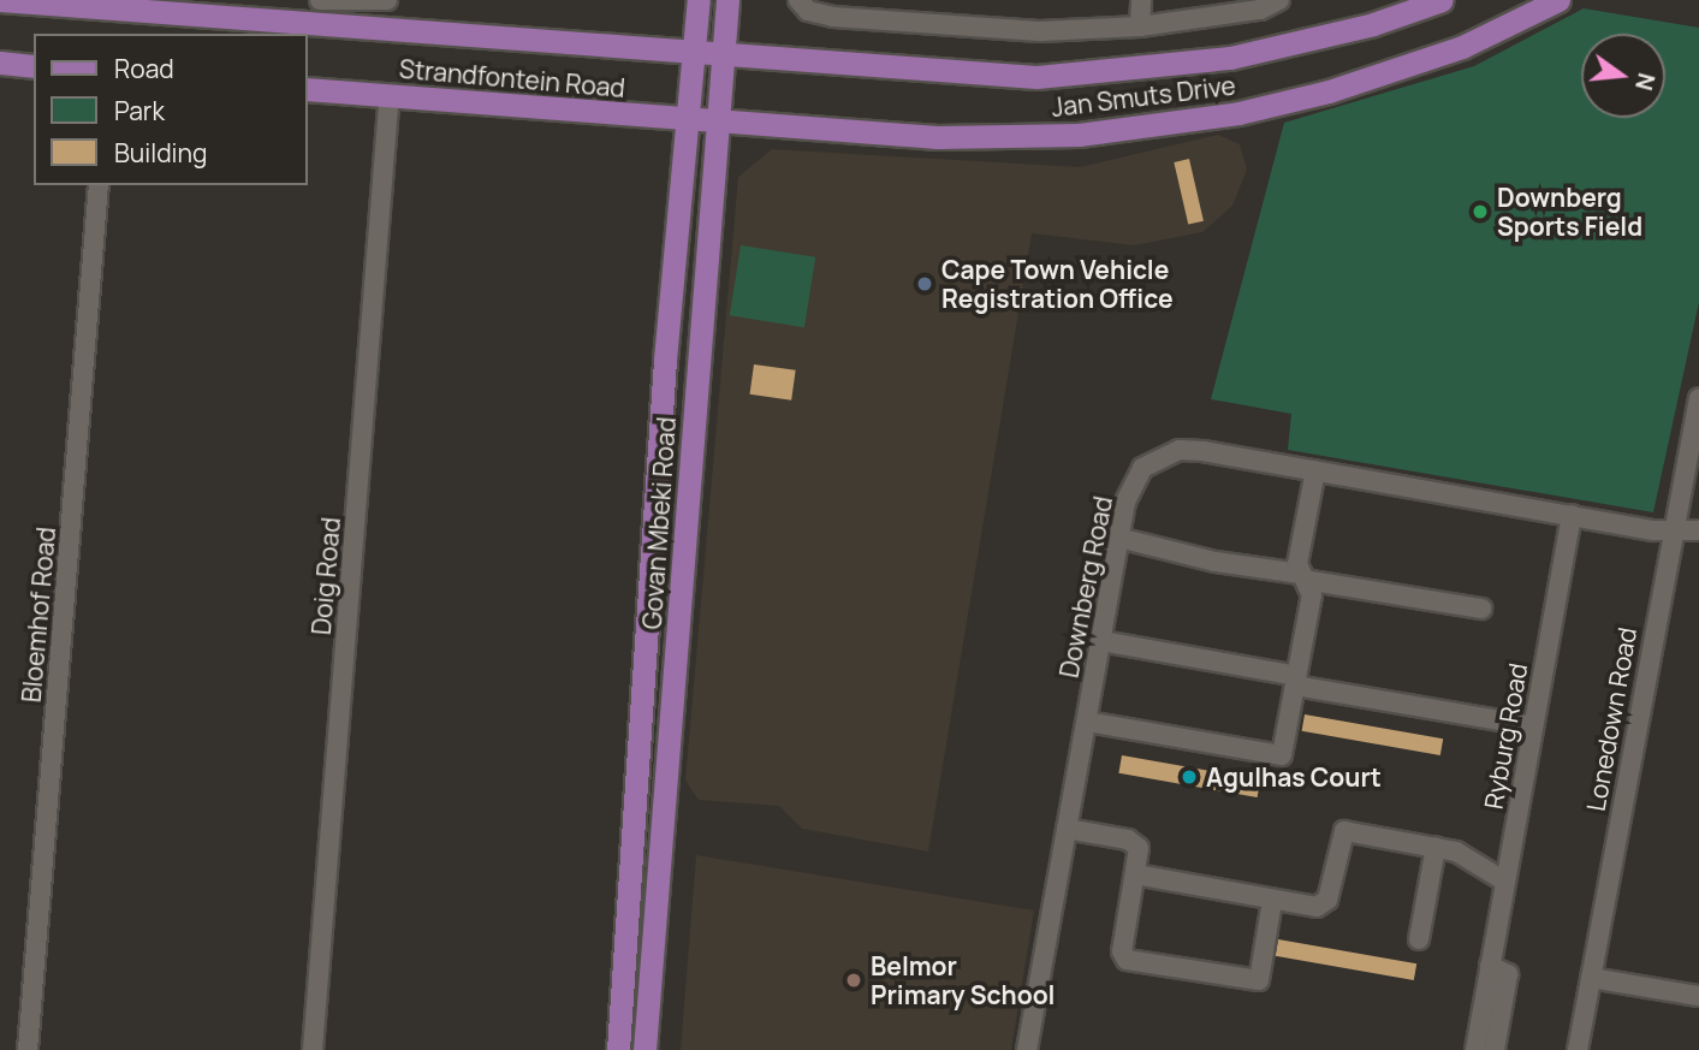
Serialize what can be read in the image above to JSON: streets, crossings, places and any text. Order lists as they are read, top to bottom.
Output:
{
  "streets": {
    "main road": ["Strandfontein Road", "Jan Smuts Drive", "Govan Mbeki Road"],
    "street": [
      "Doig Road",
      "Downberg Road",
      "Bloemhof Road",
      "Lonedown Road",
      "Ryburg Road"
    ]
  },
  "crossings": [
    ["Strandfontein Road", "Jan Smuts Drive"],
    ["Strandfontein Road", "Govan Mbeki Road"],
    ["Jan Smuts Drive", "Govan Mbeki Road"],
    ["Downberg Road", "Lonedown Road"],
    ["Downberg Road", "Ryburg Road"]
  ],
  "places": [
    "Downberg Sports Field",
    "Cape Town Vehicle Registration Office",
    "Agulhas Court",
    "Belmor Primary School"
  ],
  "legend": ["Road", "Park", "Building"],
  "north": "right"
}
